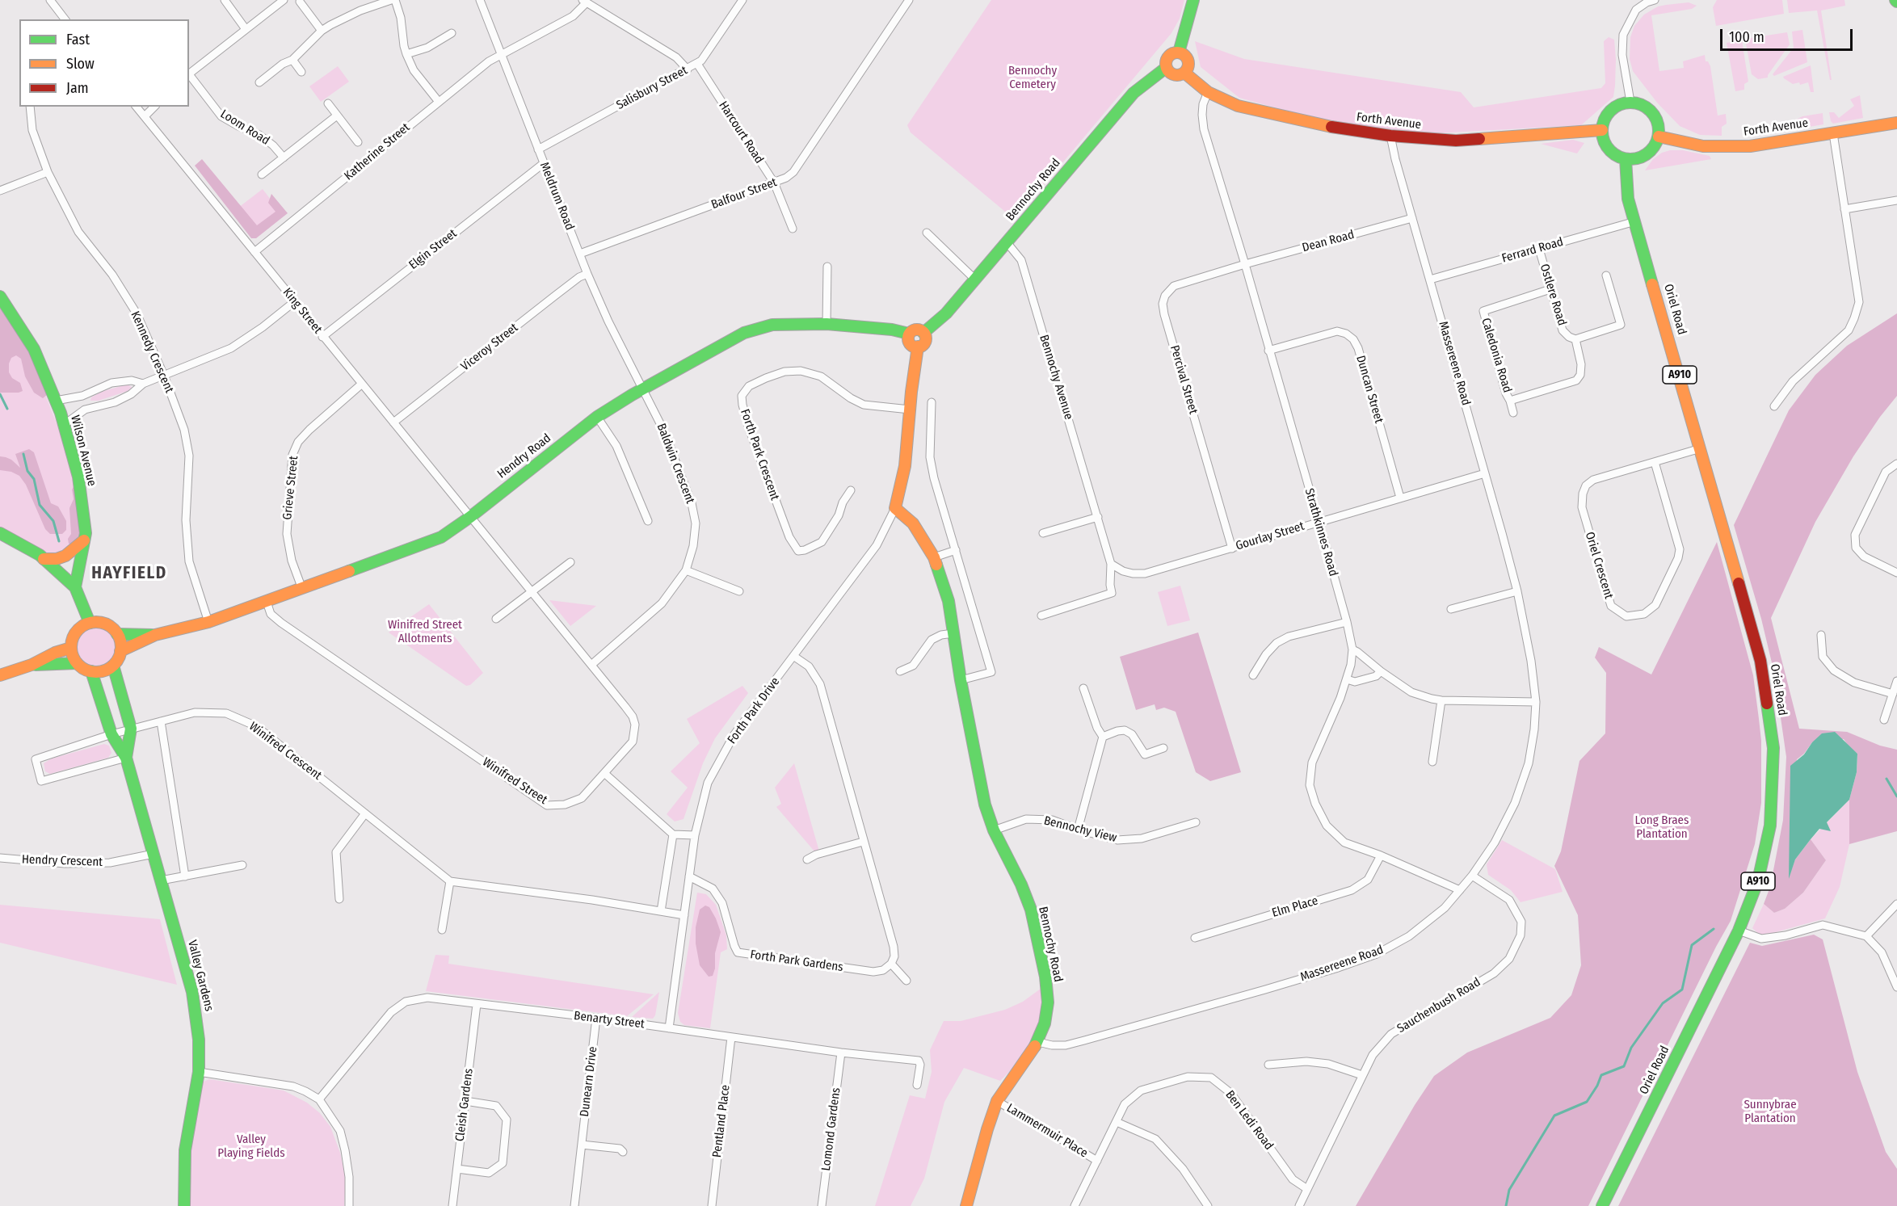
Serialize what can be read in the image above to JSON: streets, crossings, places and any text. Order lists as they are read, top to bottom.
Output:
{
  "streets": {
    "street": [
      "Salisbury Street",
      "Forth Avenue",
      "Loom Road",
      "Harcourt Road",
      "Katherine Street",
      "Bennochy Road",
      "Balfour Street",
      "Meldrum Road",
      "Dean Road",
      "Elgin Street",
      "Ferrard Road",
      "Ostlere Road",
      "Oriel Road",
      "King Street",
      "Viceroy Street",
      "Kennedy Crescent",
      "Caledonia Road",
      "Massereene Road",
      "A910",
      "Bennochy Avenue",
      "Percival Street",
      "Duncan Street",
      "Wilson Avenue",
      "Forth Park Crescent",
      "Hendry Road",
      "Baldwin Crescent",
      "Grieve Street",
      "Strathkinnes Road",
      "Gourlay Street",
      "Oriel Crescent",
      "Forth Park Drive",
      "Winifred Crescent",
      "Winifred Street",
      "Bennochy View",
      "Hendry Crescent",
      "Elm Place",
      "Forth Park Gardens",
      "Valley Gardens",
      "Sauchenbush Road",
      "Benarty Street",
      "Dunearn Drive",
      "Cleish Gardens",
      "Ben Ledi Road",
      "Pentland Place",
      "Lomond Gardens",
      "Lammermuir Place"
    ]
  },
  "crossings": [
    ["Salisbury Street", "Harcourt Road"],
    ["Salisbury Street", "Meldrum Road"],
    ["Forth Avenue", "Bennochy Road"],
    ["Forth Avenue", "Oriel Road"],
    ["Forth Avenue", "Massereene Road"],
    ["Forth Avenue", "Strathkinnes Road"],
    ["Harcourt Road", "Balfour Street"],
    ["Katherine Street", "Meldrum Road"],
    ["Katherine Street", "King Street"],
    ["Bennochy Road", "Massereene Road"],
    ["Bennochy Road", "Bennochy Avenue"],
    ["Bennochy Road", "Hendry Road"],
    ["Bennochy Road", "Forth Park Drive"],
    ["Bennochy Road", "Bennochy View"],
    ["Bennochy Road", "Lammermuir Place"],
    ["Balfour Street", "Meldrum Road"],
    ["Meldrum Road", "Elgin Street"],
    ["Meldrum Road", "Viceroy Street"],
    ["Meldrum Road", "Hendry Road"],
    ["Meldrum Road", "Baldwin Crescent"],
    ["Dean Road", "Massereene Road"],
    ["Dean Road", "Percival Street"],
    ["Dean Road", "Strathkinnes Road"],
    ["Elgin Street", "King Street"],
    ["Ferrard Road", "Ostlere Road"],
    ["Ferrard Road", "Oriel Road"],
    ["Ferrard Road", "Massereene Road"],
    ["Ostlere Road", "Caledonia Road"],
    ["Oriel Road", "Oriel Crescent"],
    ["King Street", "Viceroy Street"],
    ["King Street", "Hendry Road"],
    ["King Street", "Grieve Street"],
    ["King Street", "Winifred Street"],
    ["Kennedy Crescent", "Hendry Road"],
    ["Massereene Road", "Strathkinnes Road"],
    ["Massereene Road", "Gourlay Street"],
    ["Massereene Road", "Sauchenbush Road"],
    ["Bennochy Avenue", "Gourlay Street"],
    ["Percival Street", "Strathkinnes Road"],
    ["Percival Street", "Gourlay Street"],
    ["Duncan Street", "Strathkinnes Road"],
    ["Duncan Street", "Gourlay Street"],
    ["Hendry Road", "Baldwin Crescent"],
    ["Hendry Road", "Grieve Street"],
    ["Hendry Road", "Winifred Street"],
    ["Hendry Road", "Valley Gardens"],
    ["Baldwin Crescent", "Winifred Street"],
    ["Strathkinnes Road", "Gourlay Street"],
    ["Strathkinnes Road", "Elm Place"],
    ["Forth Park Drive", "Forth Park Gardens"],
    ["Forth Park Drive", "Benarty Street"],
    ["Winifred Crescent", "Valley Gardens"],
    ["Hendry Crescent", "Valley Gardens"],
    ["Sauchenbush Road", "Ben Ledi Road"],
    ["Benarty Street", "Dunearn Drive"],
    ["Benarty Street", "Cleish Gardens"],
    ["Benarty Street", "Pentland Place"],
    ["Benarty Street", "Lomond Gardens"],
    ["Ben Ledi Road", "Lammermuir Place"]
  ],
  "districts": ["HAYFIELD"],
  "parks": [
    "Bennochy Cemetery",
    "Winifred Street Allotments",
    "Long Braes Plantation",
    "Sunnybrae Plantation",
    "Valley Playing Fields"
  ],
  "legend": ["Fast", "Slow", "Jam"],
  "scale_bar": "100 m"
}
